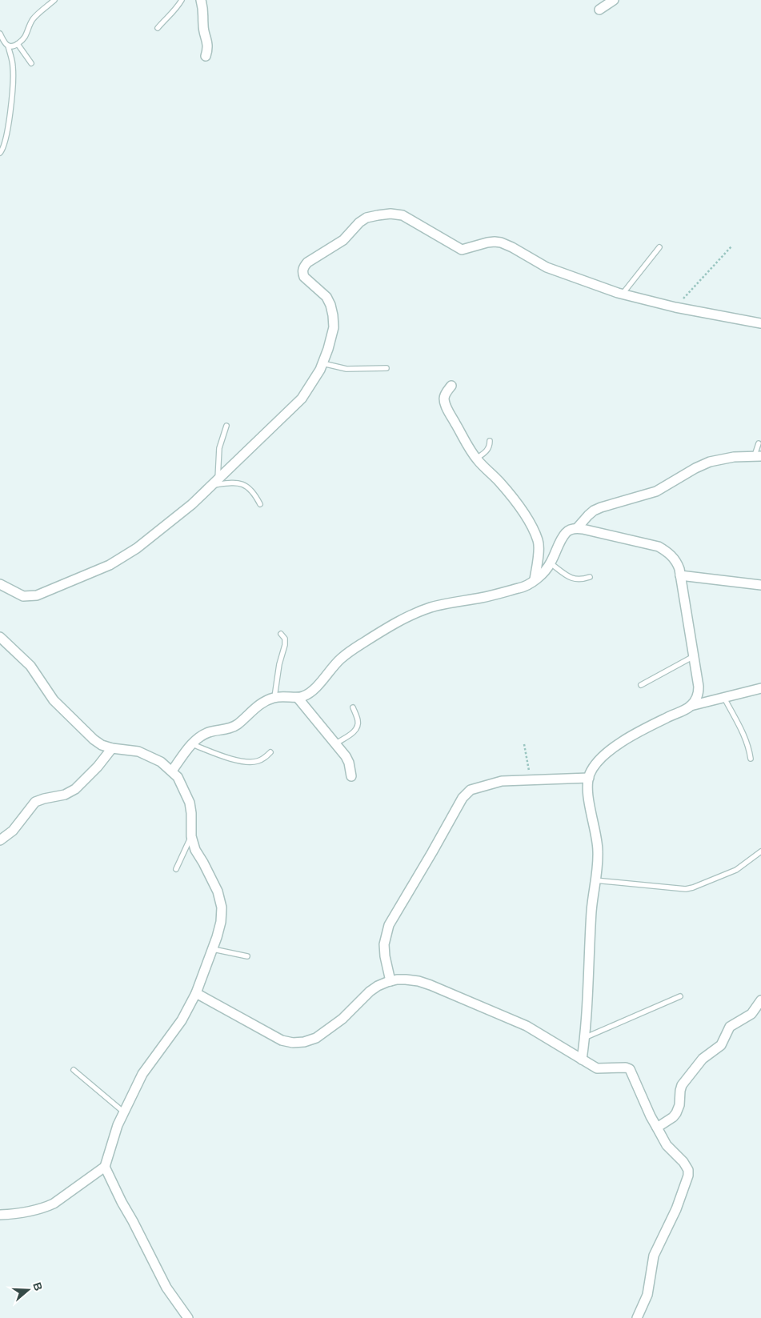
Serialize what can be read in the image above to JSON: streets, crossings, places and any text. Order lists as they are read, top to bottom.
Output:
{
  "north": "right"
}
